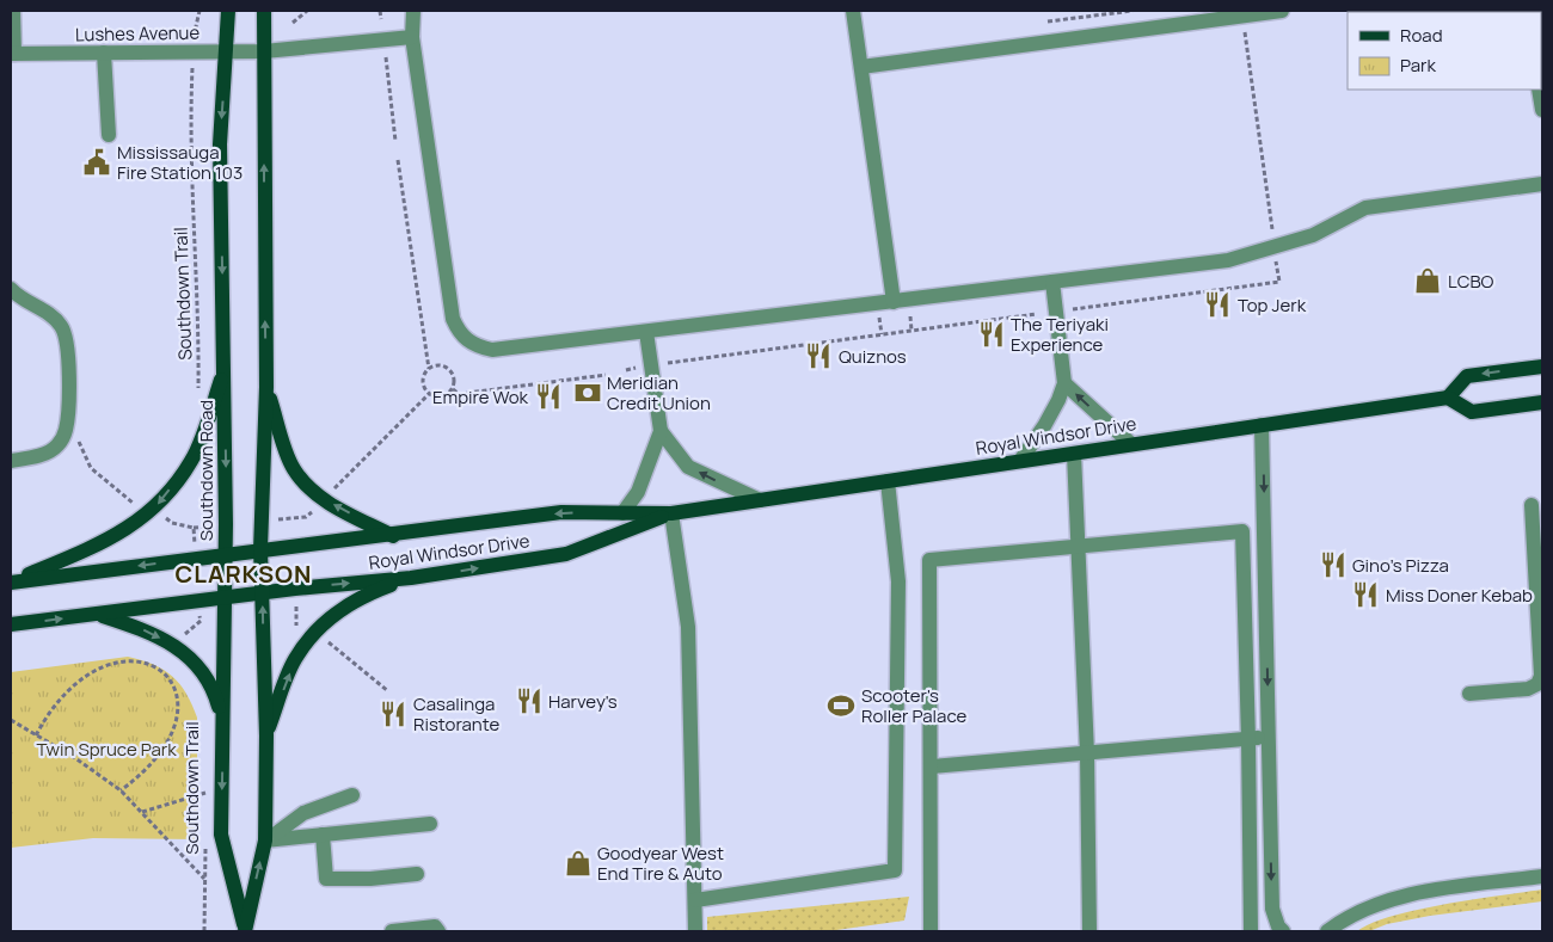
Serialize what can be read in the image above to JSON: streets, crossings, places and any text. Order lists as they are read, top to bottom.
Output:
{
  "streets": {
    "main road": ["Royal Windsor Drive", "Southdown Road"],
    "street": ["Lushes Avenue"],
    "path": ["Southdown Trail"]
  },
  "crossings": [
    ["Lushes Avenue", "Southdown Road"],
    ["Royal Windsor Drive", "Southdown Road"]
  ],
  "districts": ["CLARKSON"],
  "parks": ["Twin Spruce Park"],
  "places": {
    "public building": ["Mississauga Fire Station 103"],
    "shop": ["LCBO", "Goodyear West End Tire & Auto"],
    "restaurant": [
      "Top Jerk",
      "The Teriyaki Experience",
      "Quiznos",
      "Empire Wok",
      "Gino's Pizza",
      "Miss Doner Kebab",
      "Harvey's",
      "Casalinga Ristorante"
    ],
    "bank": ["Meridian Credit Union"],
    "sports": ["Scooter's Roller Palace"]
  },
  "legend": ["Road", "Park"]
}
